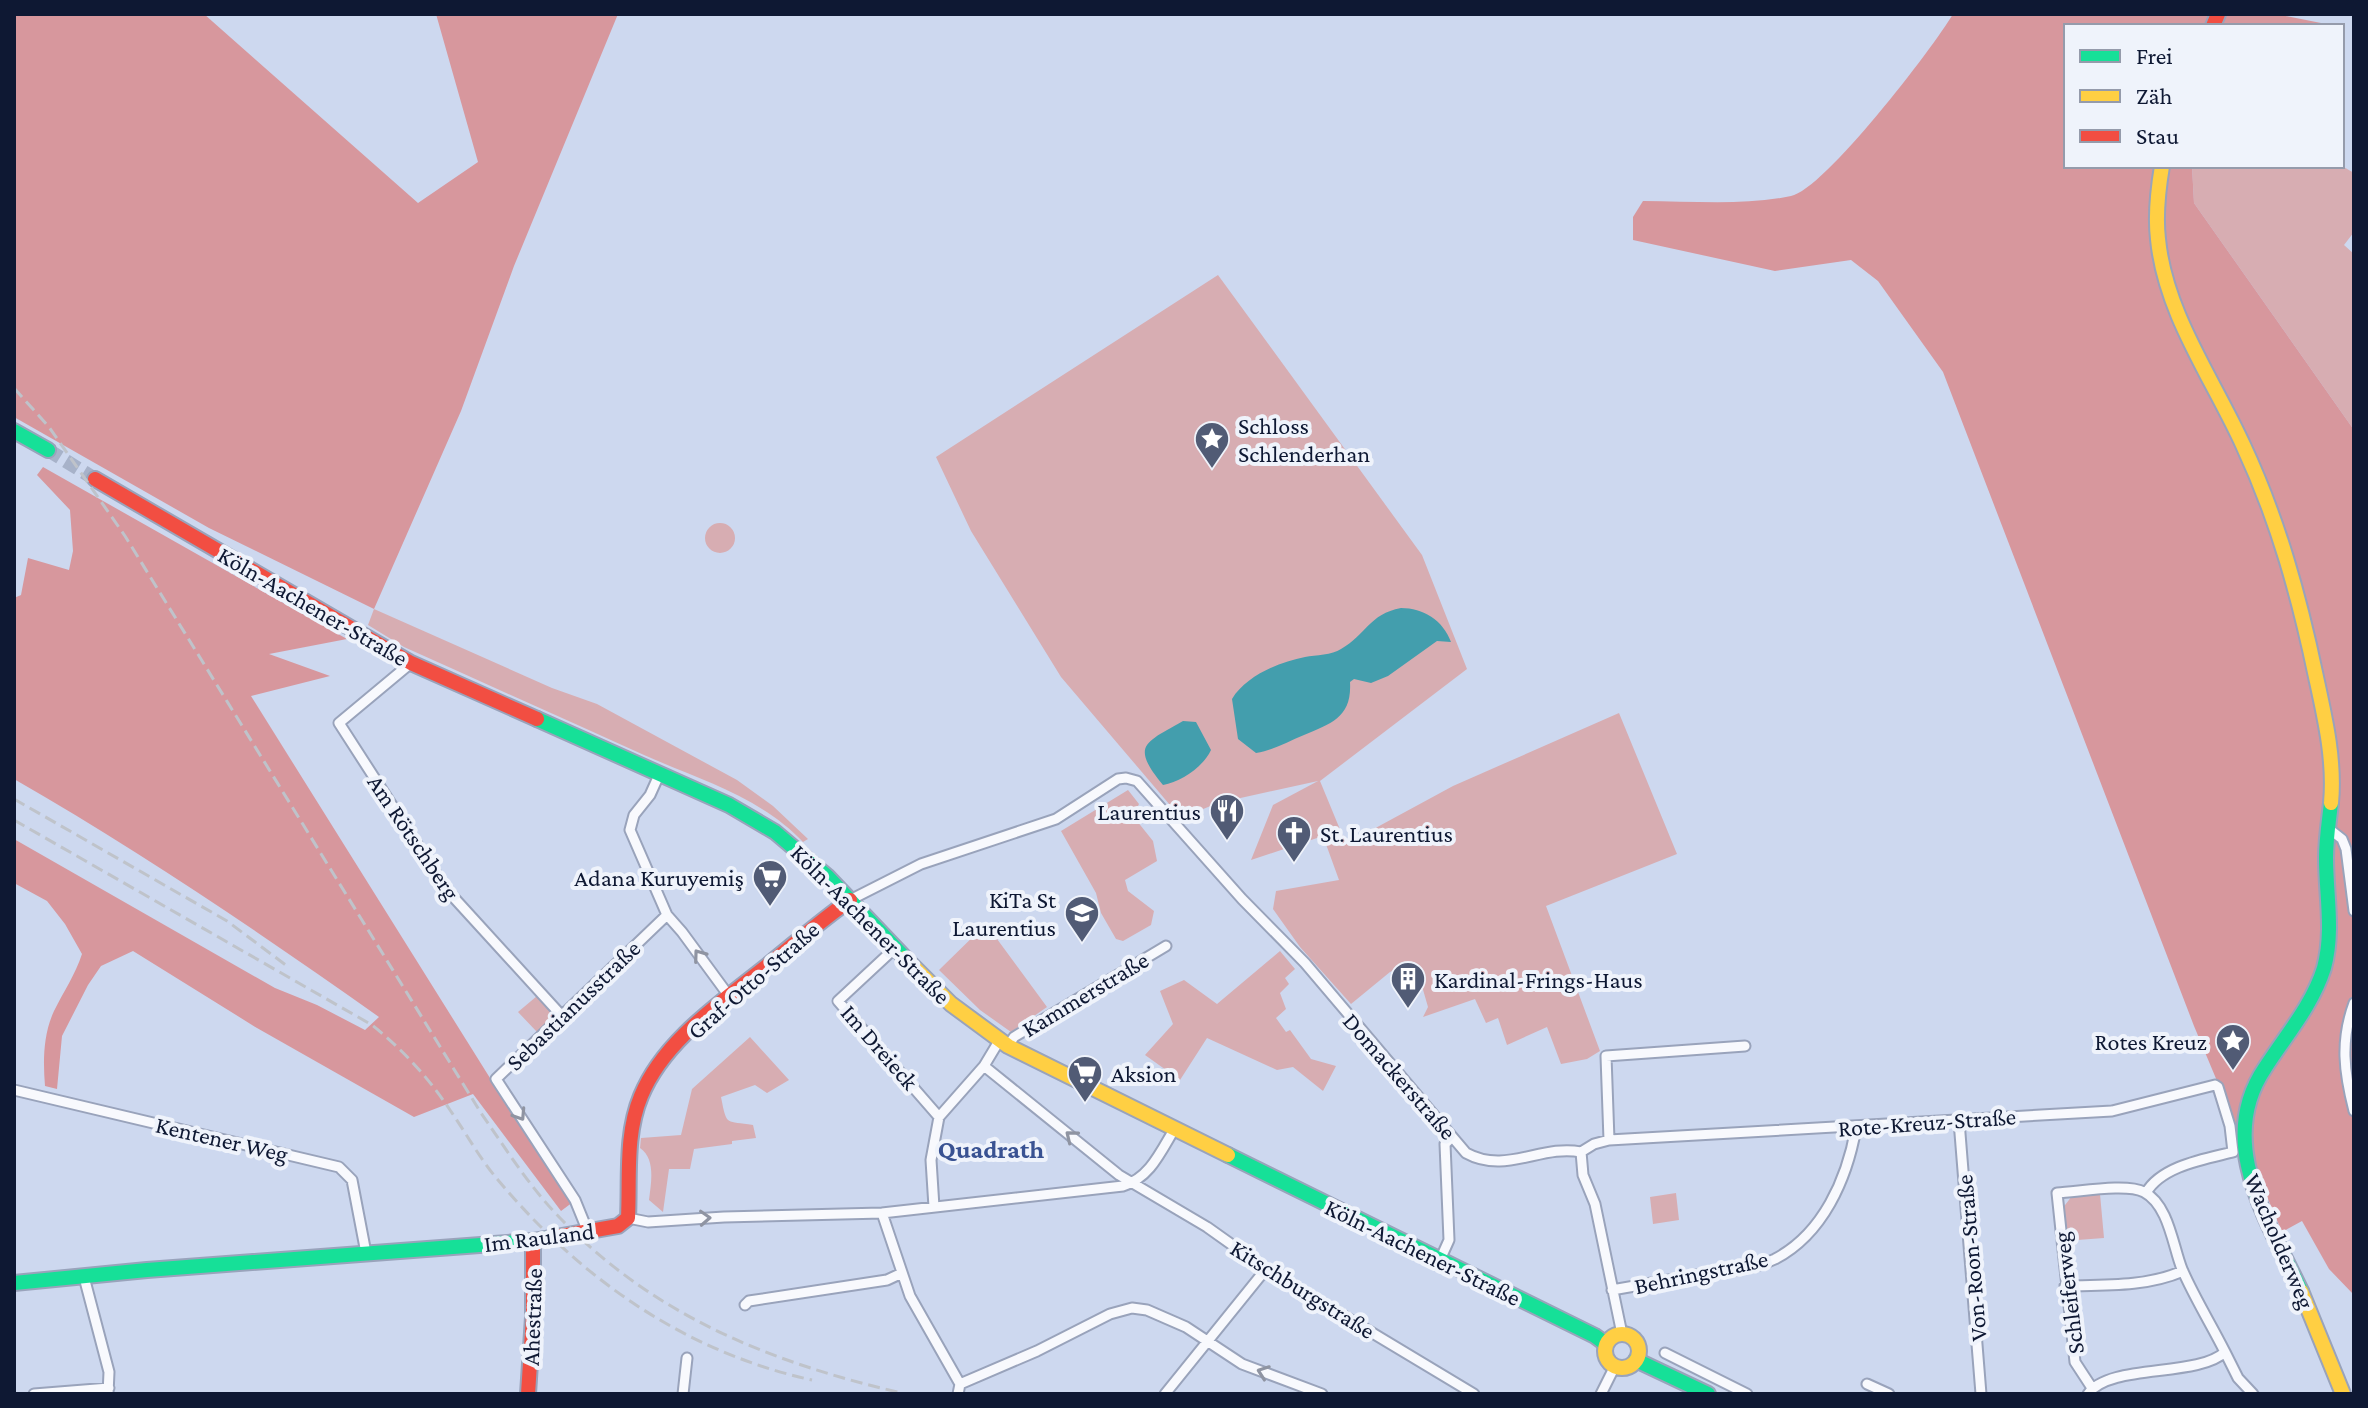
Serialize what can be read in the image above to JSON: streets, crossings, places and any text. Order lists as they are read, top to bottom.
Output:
{
  "streets": {
    "main road": [
      "Köln-Aachener-Straße",
      "Graf-Otto-Straße",
      "Im Rauland",
      "Wacholderweg",
      "Ahestraße"
    ],
    "street": [
      "Am Rötschberg",
      "Kammerstraße",
      "Sebastianusstraße",
      "Im Dreieck",
      "Domackerstraße",
      "Rote-Kreuz-Straße",
      "Kentener Weg",
      "Von-Roon-Straße",
      "Behringstraße",
      "Kitschburgstraße",
      "Schleiferweg"
    ]
  },
  "crossings": [
    ["Köln-Aachener-Straße", "Am Rötschberg"],
    ["Köln-Aachener-Straße", "Graf-Otto-Straße"],
    ["Köln-Aachener-Straße", "Kammerstraße"],
    ["Köln-Aachener-Straße", "Im Dreieck"],
    ["Am Rötschberg", "Sebastianusstraße"],
    ["Graf-Otto-Straße", "Domackerstraße"],
    ["Graf-Otto-Straße", "Im Rauland"],
    ["Kammerstraße", "Im Dreieck"],
    ["Kammerstraße", "Kitschburgstraße"],
    ["Sebastianusstraße", "Im Rauland"],
    ["Domackerstraße", "Rote-Kreuz-Straße"],
    ["Rote-Kreuz-Straße", "Von-Roon-Straße"],
    ["Rote-Kreuz-Straße", "Behringstraße"],
    ["Rote-Kreuz-Straße", "Schleiferweg"],
    ["Kentener Weg", "Im Rauland"],
    ["Im Rauland", "Kitschburgstraße"],
    ["Im Rauland", "Ahestraße"]
  ],
  "one_way": ["Sebastianusstraße"],
  "districts": ["Quadrath"],
  "places": {
    "place": ["Schloss Schlenderhan", "Rotes Kreuz"],
    "restaurant": ["Laurentius"],
    "church": ["St. Laurentius"],
    "supermarket": ["Adana Kuruyemiş", "Aksion"],
    "school or university": ["KiTa St Laurentius"],
    "building": ["Kardinal-Frings-Haus"]
  },
  "legend": ["Frei", "Zäh", "Stau"]
}
